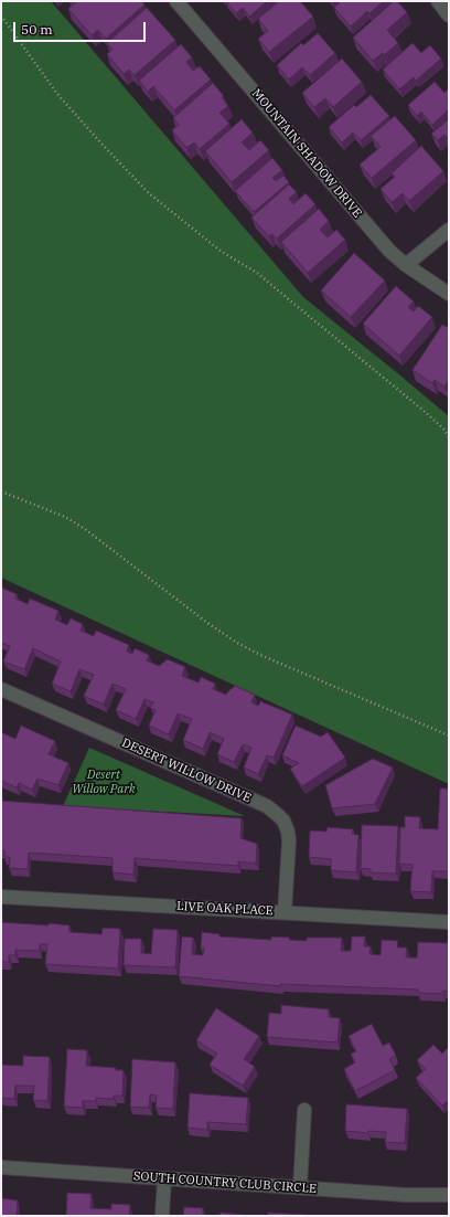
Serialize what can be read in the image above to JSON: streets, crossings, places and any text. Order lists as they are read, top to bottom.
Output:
{
  "streets": {
    "street": [
      "MOUNTAIN SHADOW DRIVE",
      "DESERT WILLOW DRIVE",
      "LIVE OAK PLACE",
      "SOUTH COUNTRY CLUB CIRCLE"
    ]
  },
  "crossings": [
    ["DESERT WILLOW DRIVE", "LIVE OAK PLACE"]
  ],
  "parks": ["Desert Willow Park"],
  "scale_bar": "50 m"
}
